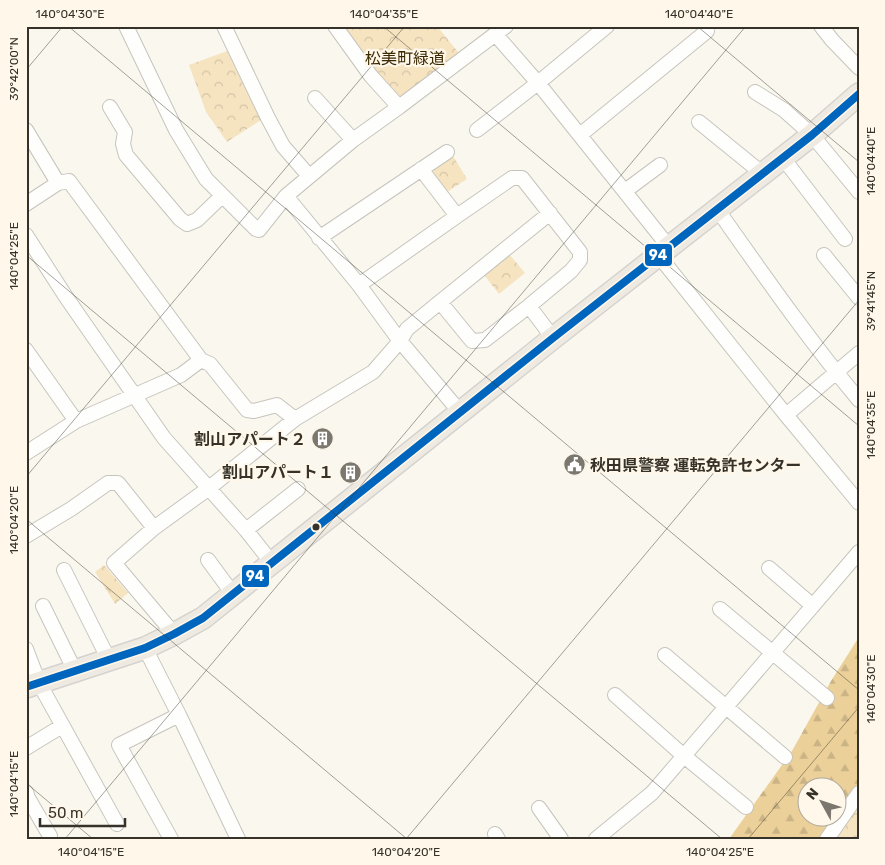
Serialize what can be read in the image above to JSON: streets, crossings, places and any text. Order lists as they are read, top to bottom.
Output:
{
  "parks": ["松美町緑道"],
  "places": {
    "building": ["割山アパート２", "割山アパート１"],
    "public building": ["秋田県警察 運転免許センター"]
  },
  "lines": ["transit line 94"],
  "scale_bar": "50 m",
  "north": "top left",
  "coordinates": [
    "140°04'30\"E",
    "140°04'35\"E",
    "140°04'40\"E",
    "39°42'00\"N",
    "140°04'25\"E",
    "39°41'45\"N",
    "140°04'20\"E",
    "140°04'15\"E"
  ]
}
